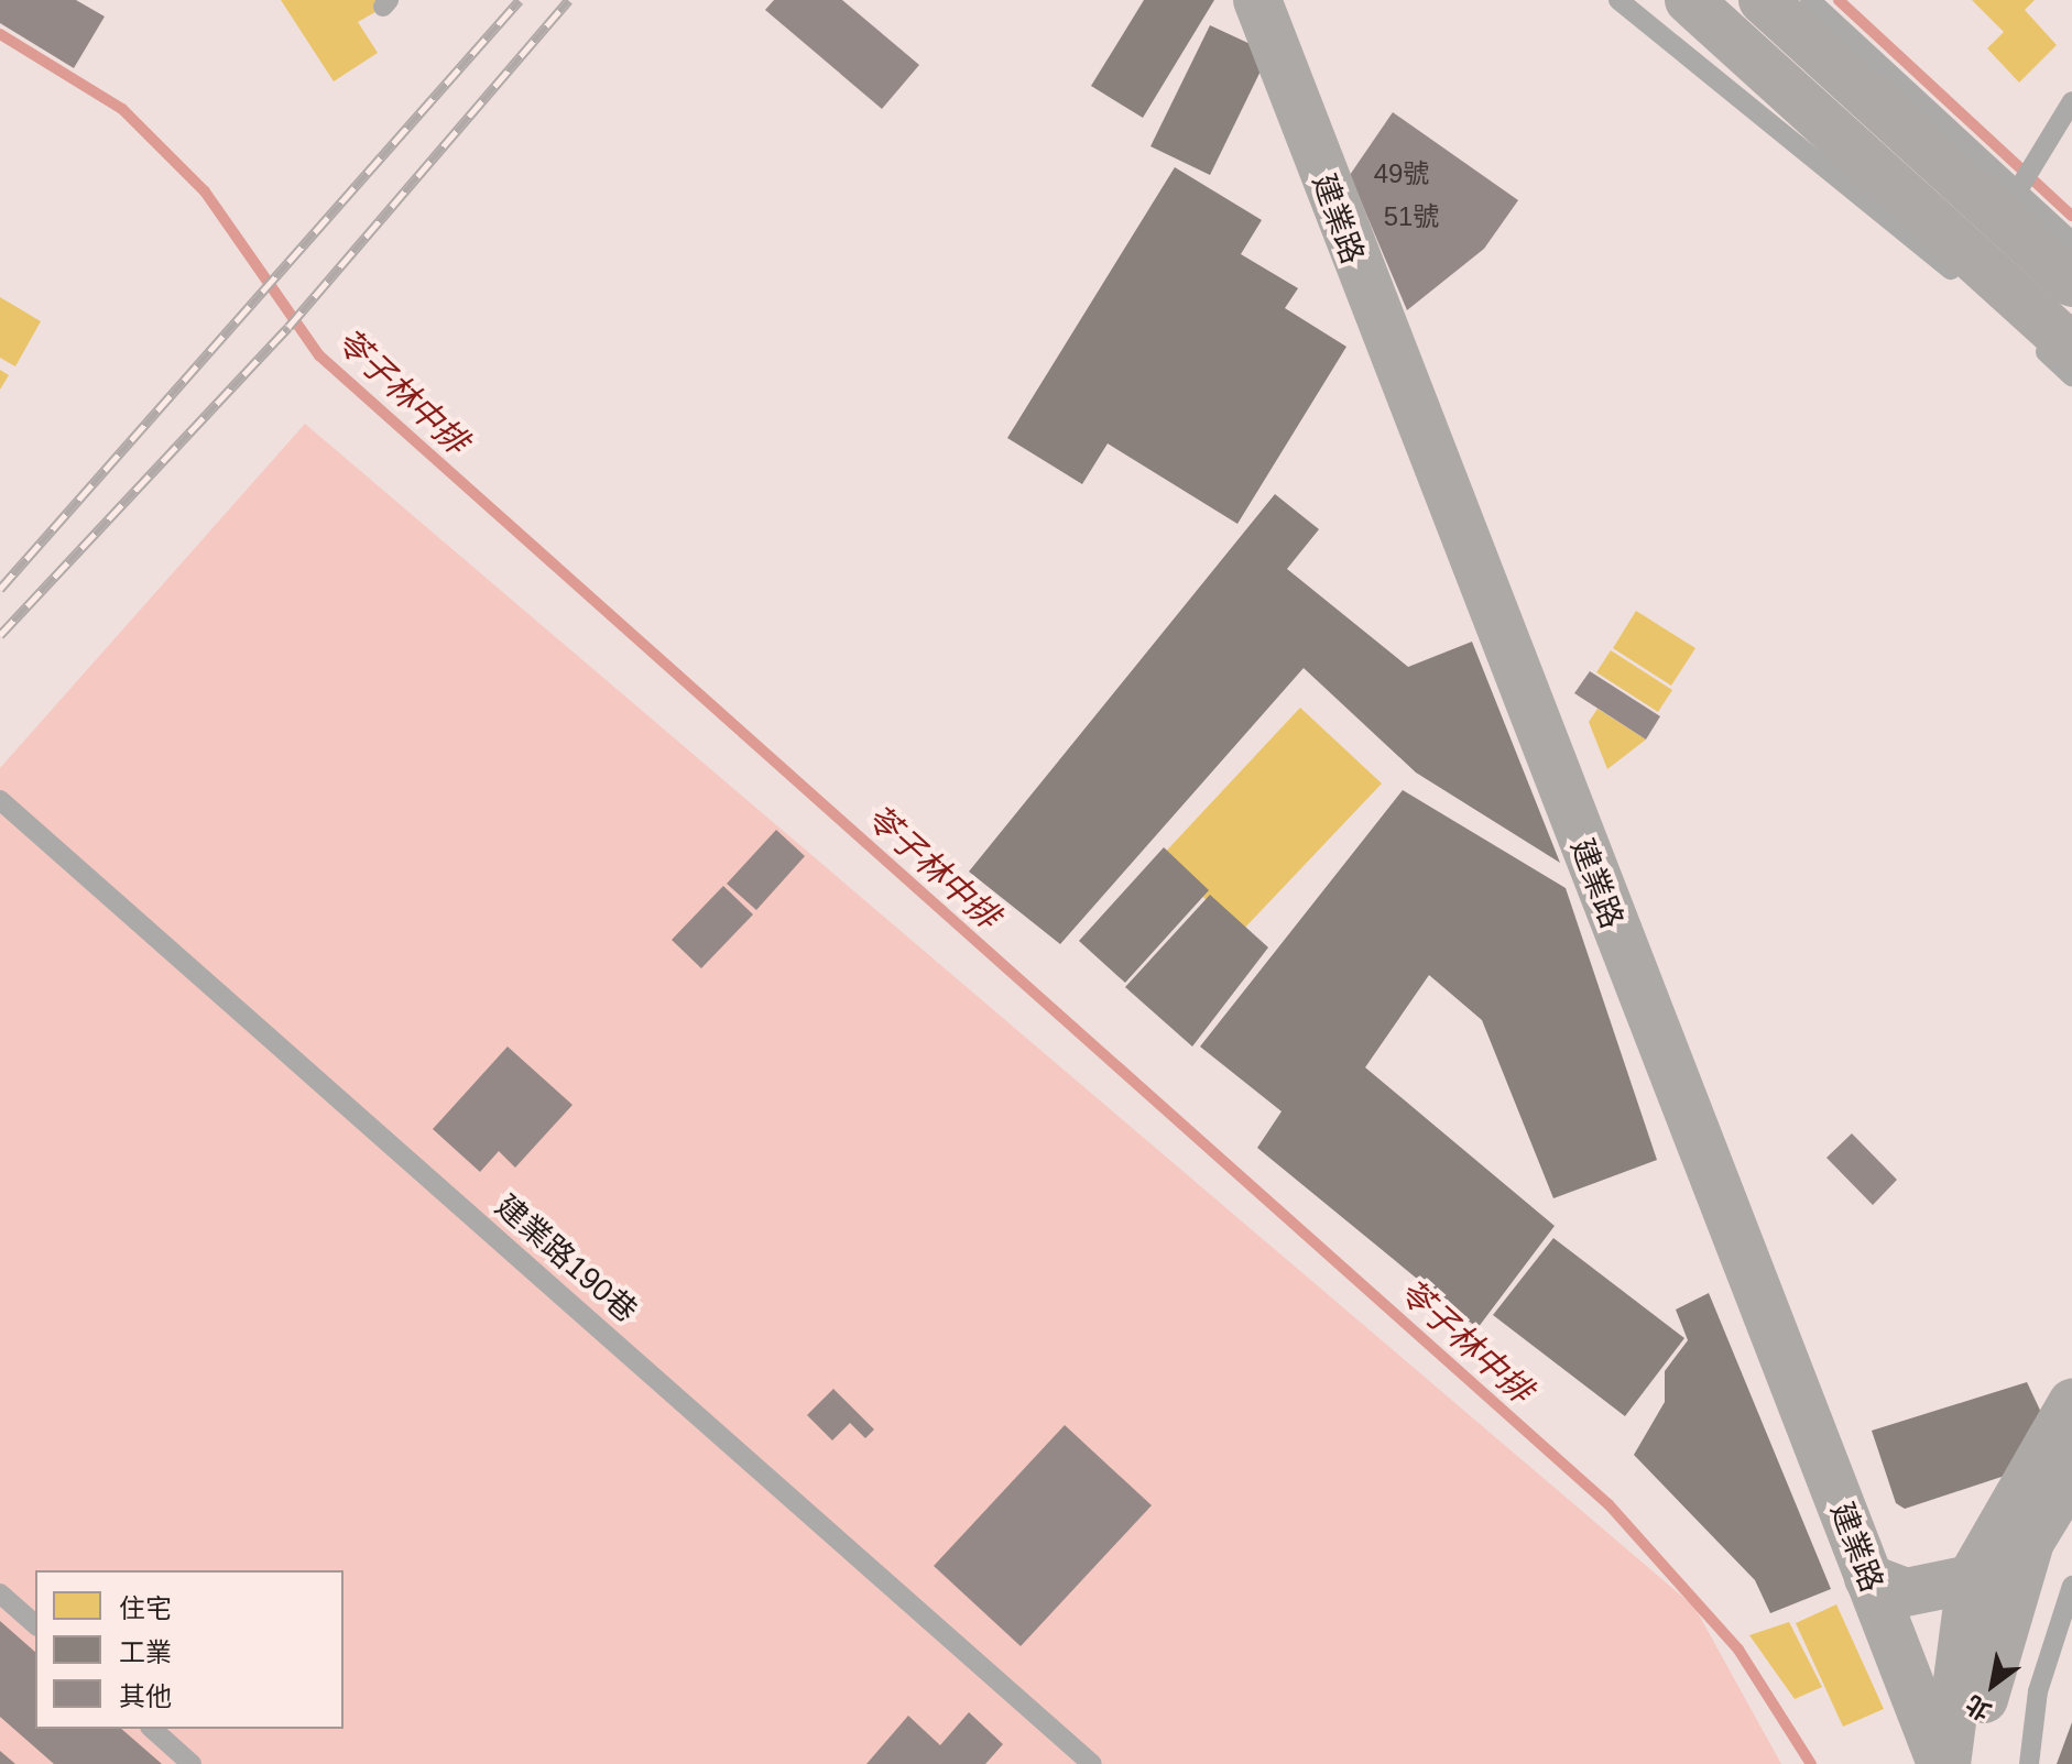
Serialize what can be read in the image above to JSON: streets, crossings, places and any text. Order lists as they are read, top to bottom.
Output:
{
  "streets": {
    "street": ["建業路"],
    "lane": ["建業路190巷"]
  },
  "water": ["苓子林中排"],
  "house_numbers": ["49號", "51號"],
  "legend": ["住宅", "工業", "其他"],
  "north": "bottom left"
}
